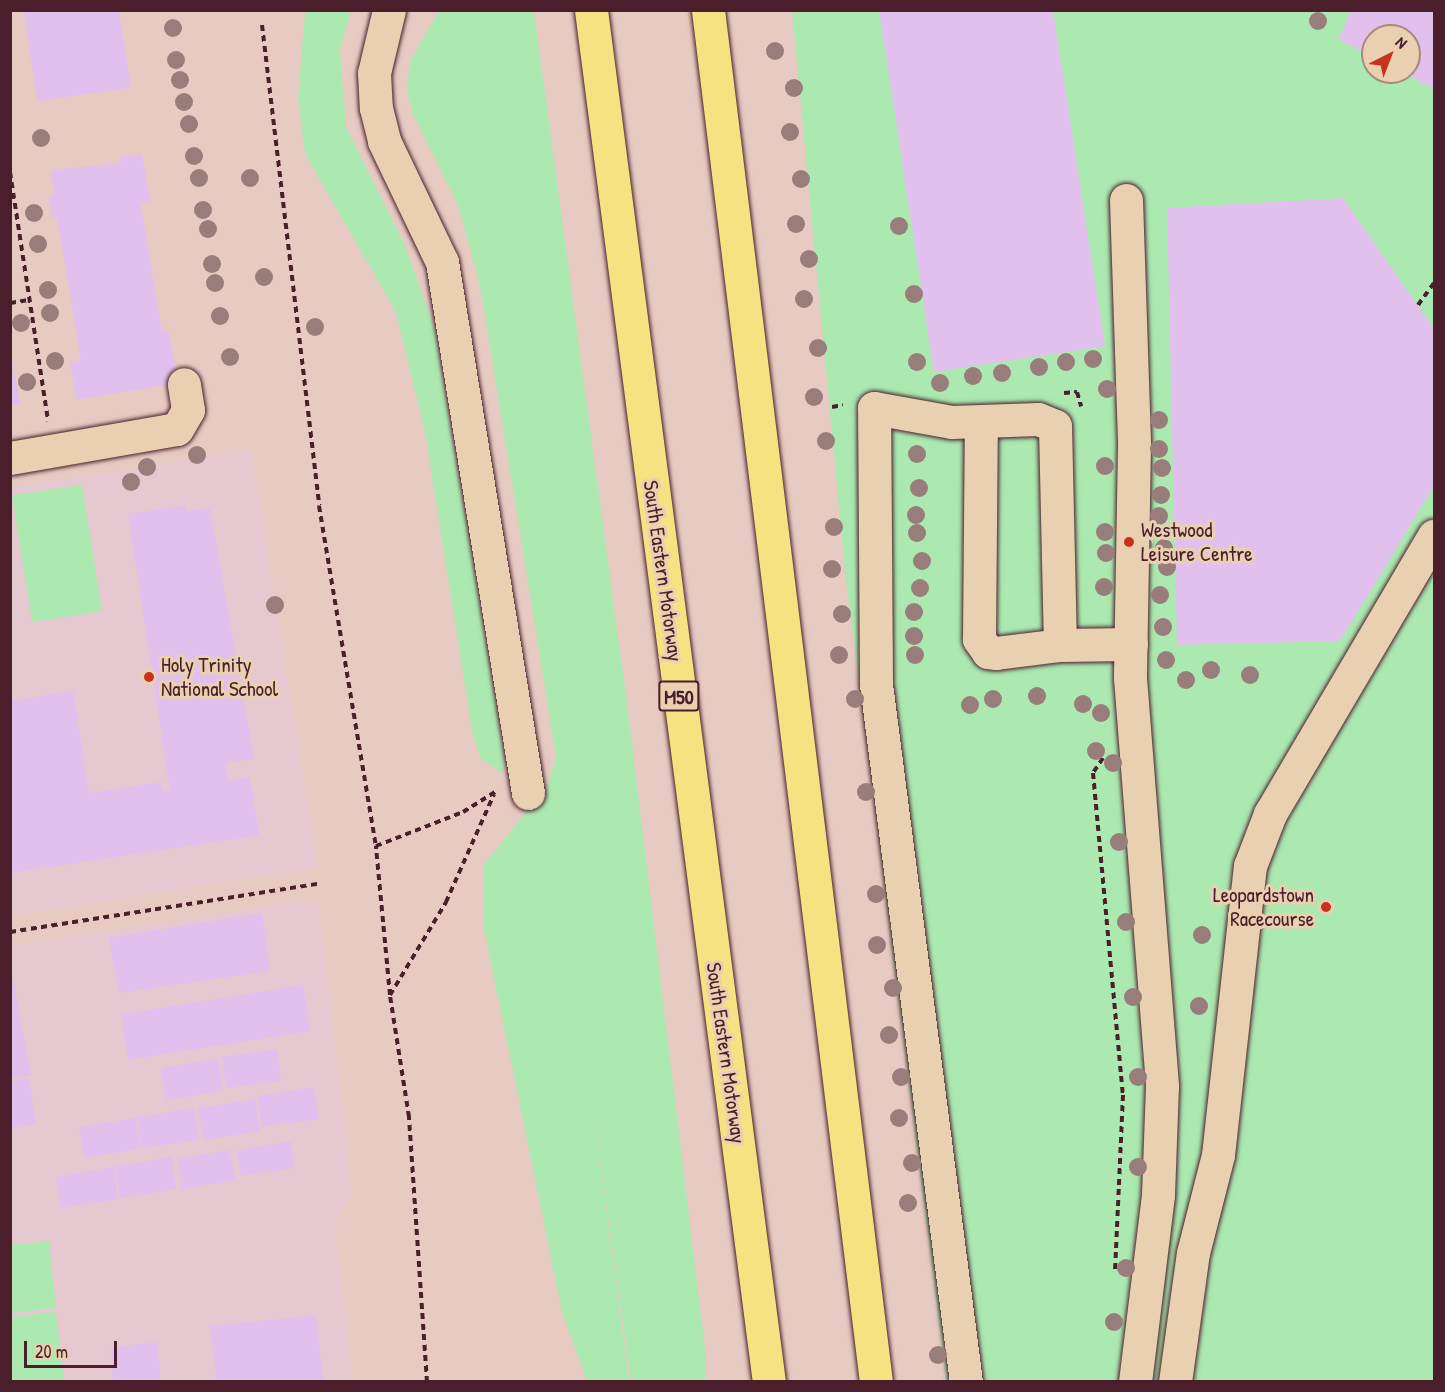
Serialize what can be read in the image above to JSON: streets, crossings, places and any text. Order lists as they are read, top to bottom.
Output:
{
  "streets": {
    "highway": ["South Eastern Motorway", "M50"]
  },
  "places": ["Westwood Leisure Centre", "Holy Trinity National School", "Leopardstown Racecourse"],
  "scale_bar": "20 m",
  "north": "top right"
}
